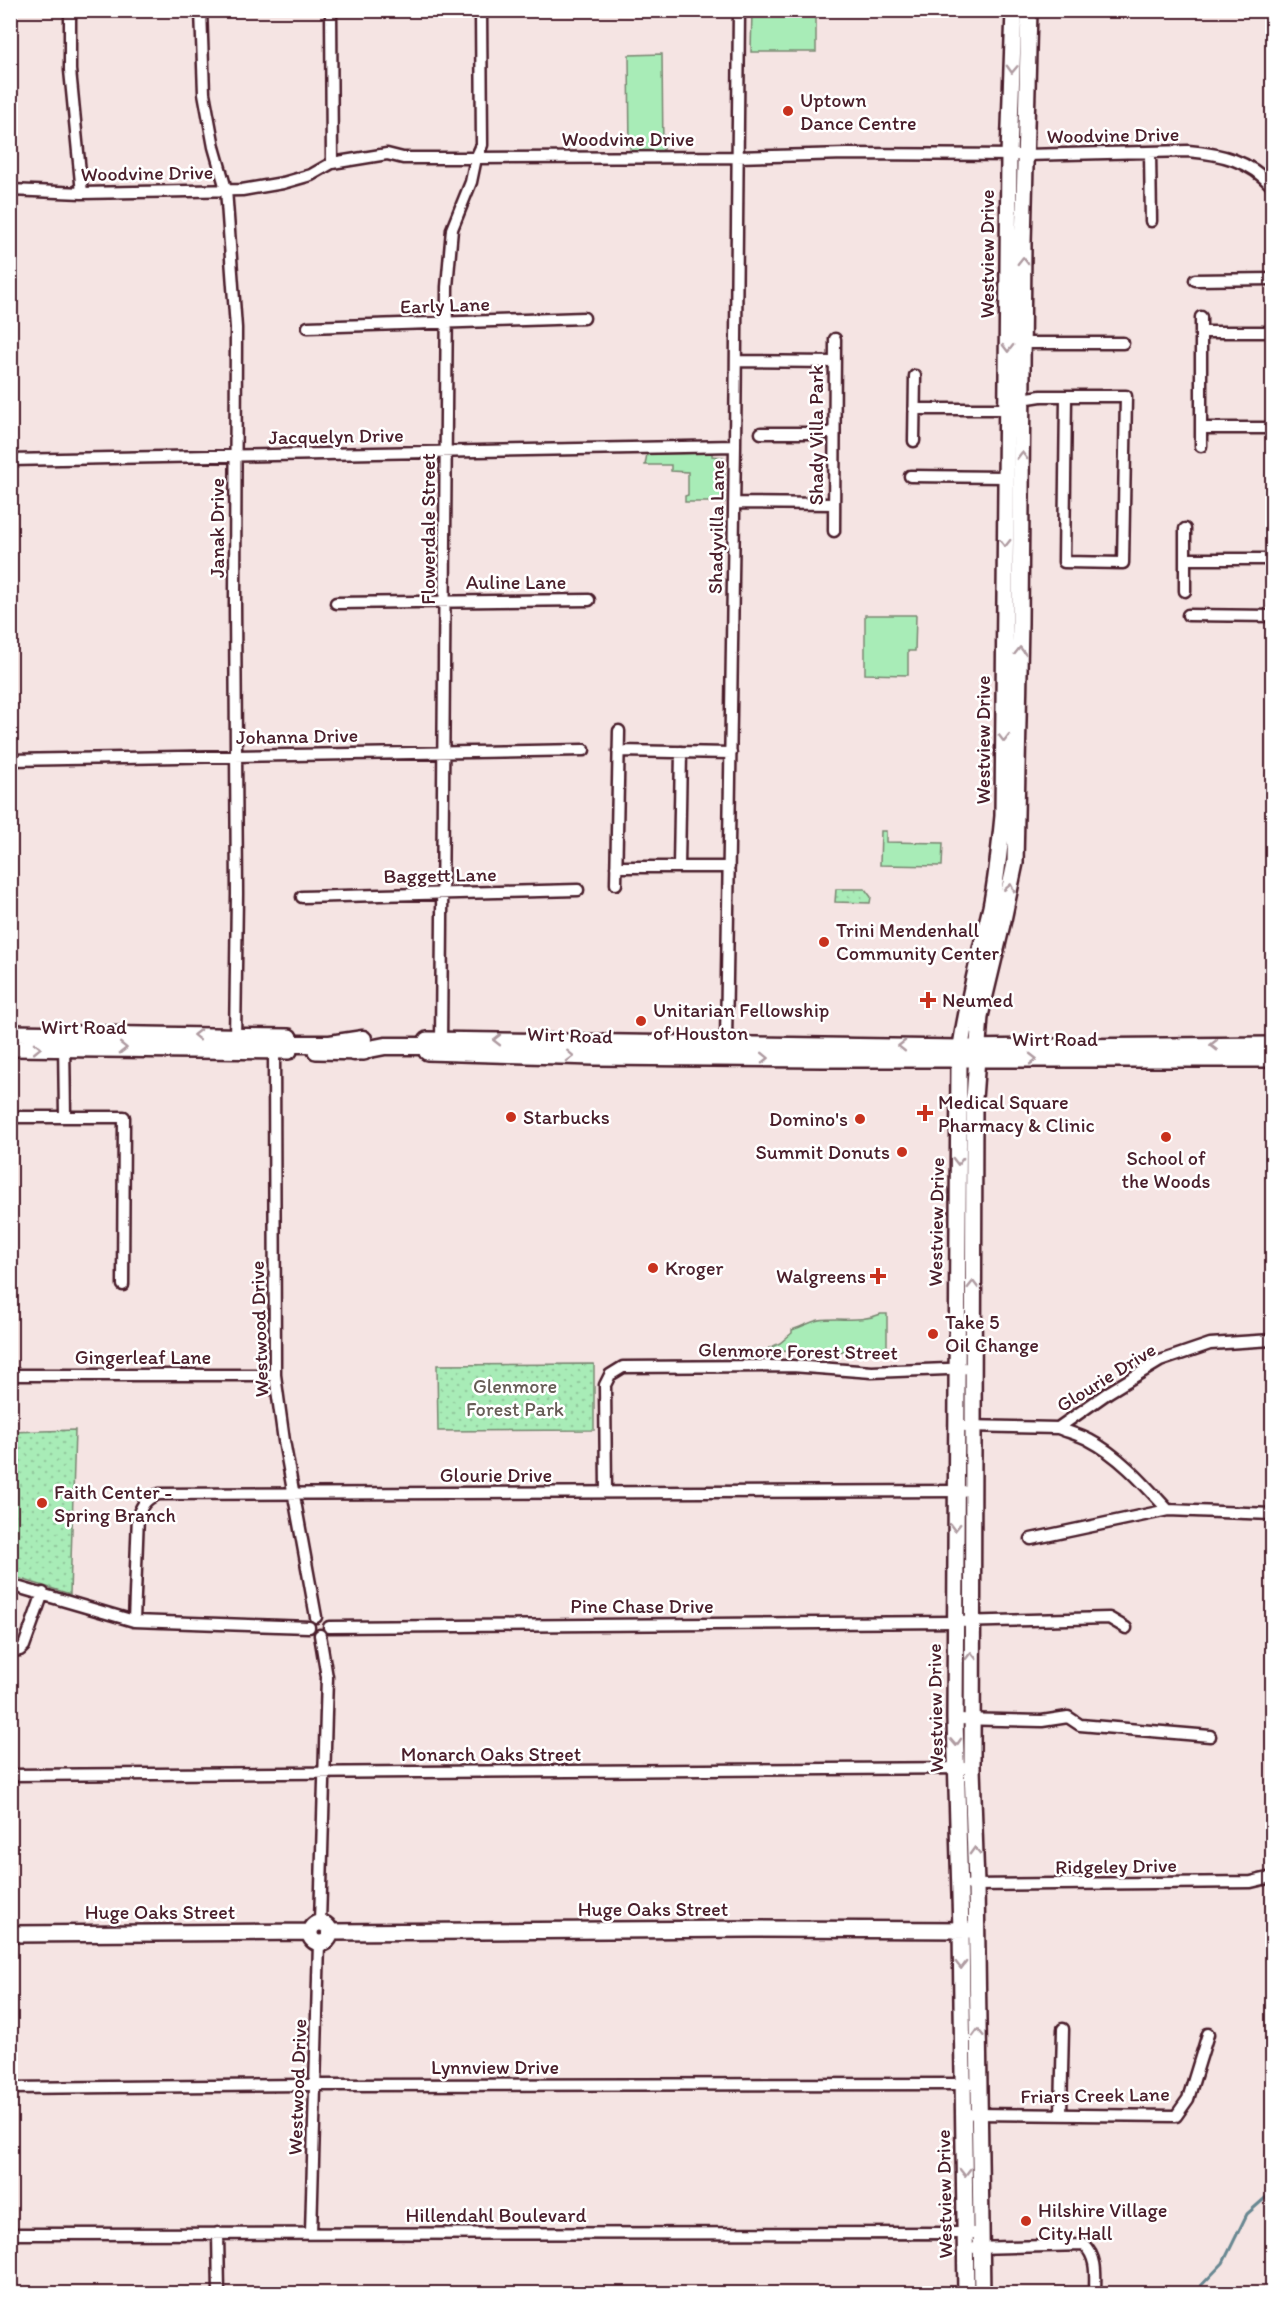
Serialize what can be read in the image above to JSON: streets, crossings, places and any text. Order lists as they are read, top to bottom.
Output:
{
  "streets": {
    "main road": ["Westview Drive", "Wirt Road", "Huge Oaks Street"],
    "street": [
      "Woodvine Drive",
      "Early Lane",
      "Shady Villa Park",
      "Jacquelyn Drive",
      "Shadyvilla Lane",
      "Janak Drive",
      "Flowerdale Street",
      "Auline Lane",
      "Johanna Drive",
      "Baggett Lane",
      "Westwood Drive",
      "Glenmore Forest Street",
      "Gingerleaf Lane",
      "Glourie Drive",
      "Pine Chase Drive",
      "Monarch Oaks Street",
      "Ridgeley Drive",
      "Lynnview Drive",
      "Friars Creek Lane",
      "Hillendahl Boulevard"
    ]
  },
  "crossings": [
    ["Woodvine Drive", "Westview Drive"],
    ["Woodvine Drive", "Shadyvilla Lane"],
    ["Woodvine Drive", "Janak Drive"],
    ["Woodvine Drive", "Flowerdale Street"],
    ["Westview Drive", "Wirt Road"],
    ["Westview Drive", "Glenmore Forest Street"],
    ["Westview Drive", "Glourie Drive"],
    ["Westview Drive", "Pine Chase Drive"],
    ["Westview Drive", "Monarch Oaks Street"],
    ["Westview Drive", "Ridgeley Drive"],
    ["Westview Drive", "Huge Oaks Street"],
    ["Westview Drive", "Lynnview Drive"],
    ["Westview Drive", "Friars Creek Lane"],
    ["Westview Drive", "Hillendahl Boulevard"],
    ["Early Lane", "Flowerdale Street"],
    ["Jacquelyn Drive", "Shadyvilla Lane"],
    ["Jacquelyn Drive", "Janak Drive"],
    ["Jacquelyn Drive", "Flowerdale Street"],
    ["Shadyvilla Lane", "Wirt Road"],
    ["Janak Drive", "Johanna Drive"],
    ["Janak Drive", "Wirt Road"],
    ["Flowerdale Street", "Auline Lane"],
    ["Flowerdale Street", "Johanna Drive"],
    ["Flowerdale Street", "Baggett Lane"],
    ["Flowerdale Street", "Wirt Road"],
    ["Wirt Road", "Westwood Drive"],
    ["Westwood Drive", "Gingerleaf Lane"],
    ["Westwood Drive", "Glourie Drive"],
    ["Westwood Drive", "Pine Chase Drive"],
    ["Westwood Drive", "Monarch Oaks Street"],
    ["Westwood Drive", "Huge Oaks Street"],
    ["Westwood Drive", "Lynnview Drive"],
    ["Westwood Drive", "Hillendahl Boulevard"],
    ["Glenmore Forest Street", "Glourie Drive"]
  ],
  "parks": ["Glenmore Forest Park"],
  "places": {
    "other": [
      "Uptown Dance Centre",
      "Trini Mendenhall Community Center",
      "Unitarian Fellowship of Houston",
      "Starbucks",
      "Domino's",
      "School of the Woods",
      "Summit Donuts",
      "Kroger",
      "Take 5 Oil Change",
      "Faith Center - Spring Branch",
      "Hilshire Village City Hall"
    ],
    "health": ["Neumed", "Medical Square Pharmacy & Clinic", "Walgreens"]
  }
}
